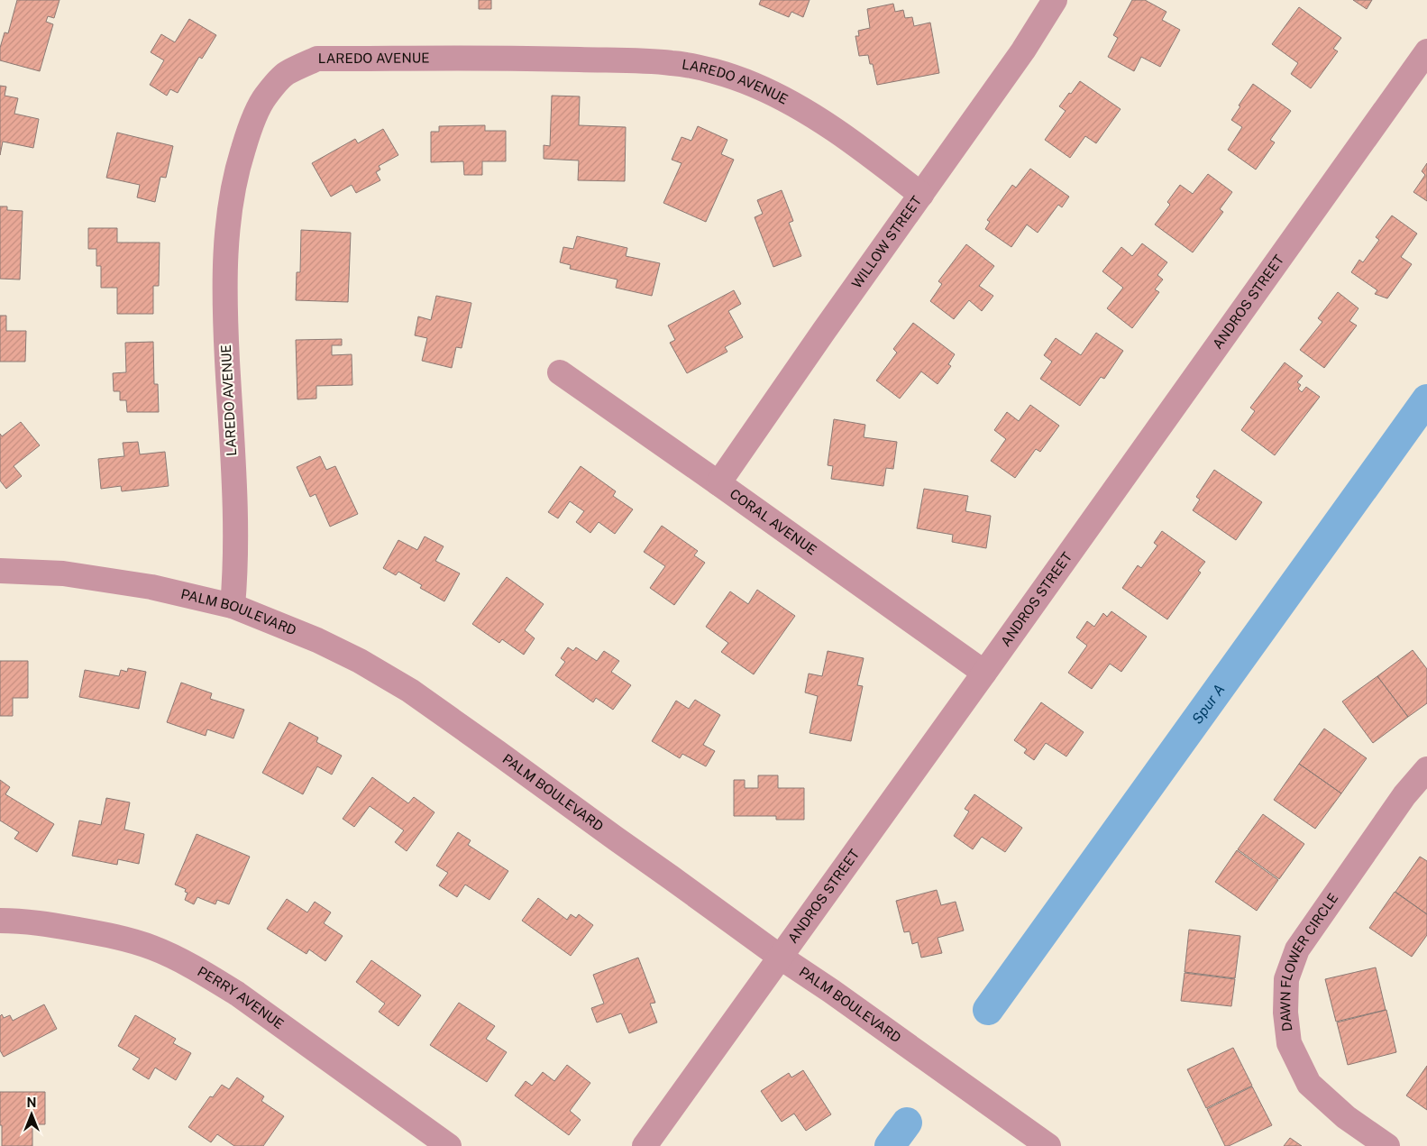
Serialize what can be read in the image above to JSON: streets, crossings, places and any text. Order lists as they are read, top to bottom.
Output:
{
  "streets": {
    "street": [
      "LAREDO AVENUE",
      "WILLOW STREET",
      "ANDROS STREET",
      "CORAL AVENUE",
      "PALM BOULEVARD",
      "DAWN FLOWER CIRCLE",
      "PERRY AVENUE"
    ]
  },
  "crossings": [
    ["LAREDO AVENUE", "WILLOW STREET"],
    ["LAREDO AVENUE", "PALM BOULEVARD"],
    ["WILLOW STREET", "CORAL AVENUE"],
    ["ANDROS STREET", "CORAL AVENUE"],
    ["ANDROS STREET", "PALM BOULEVARD"]
  ],
  "water": ["Spur A"],
  "north": "top"
}
